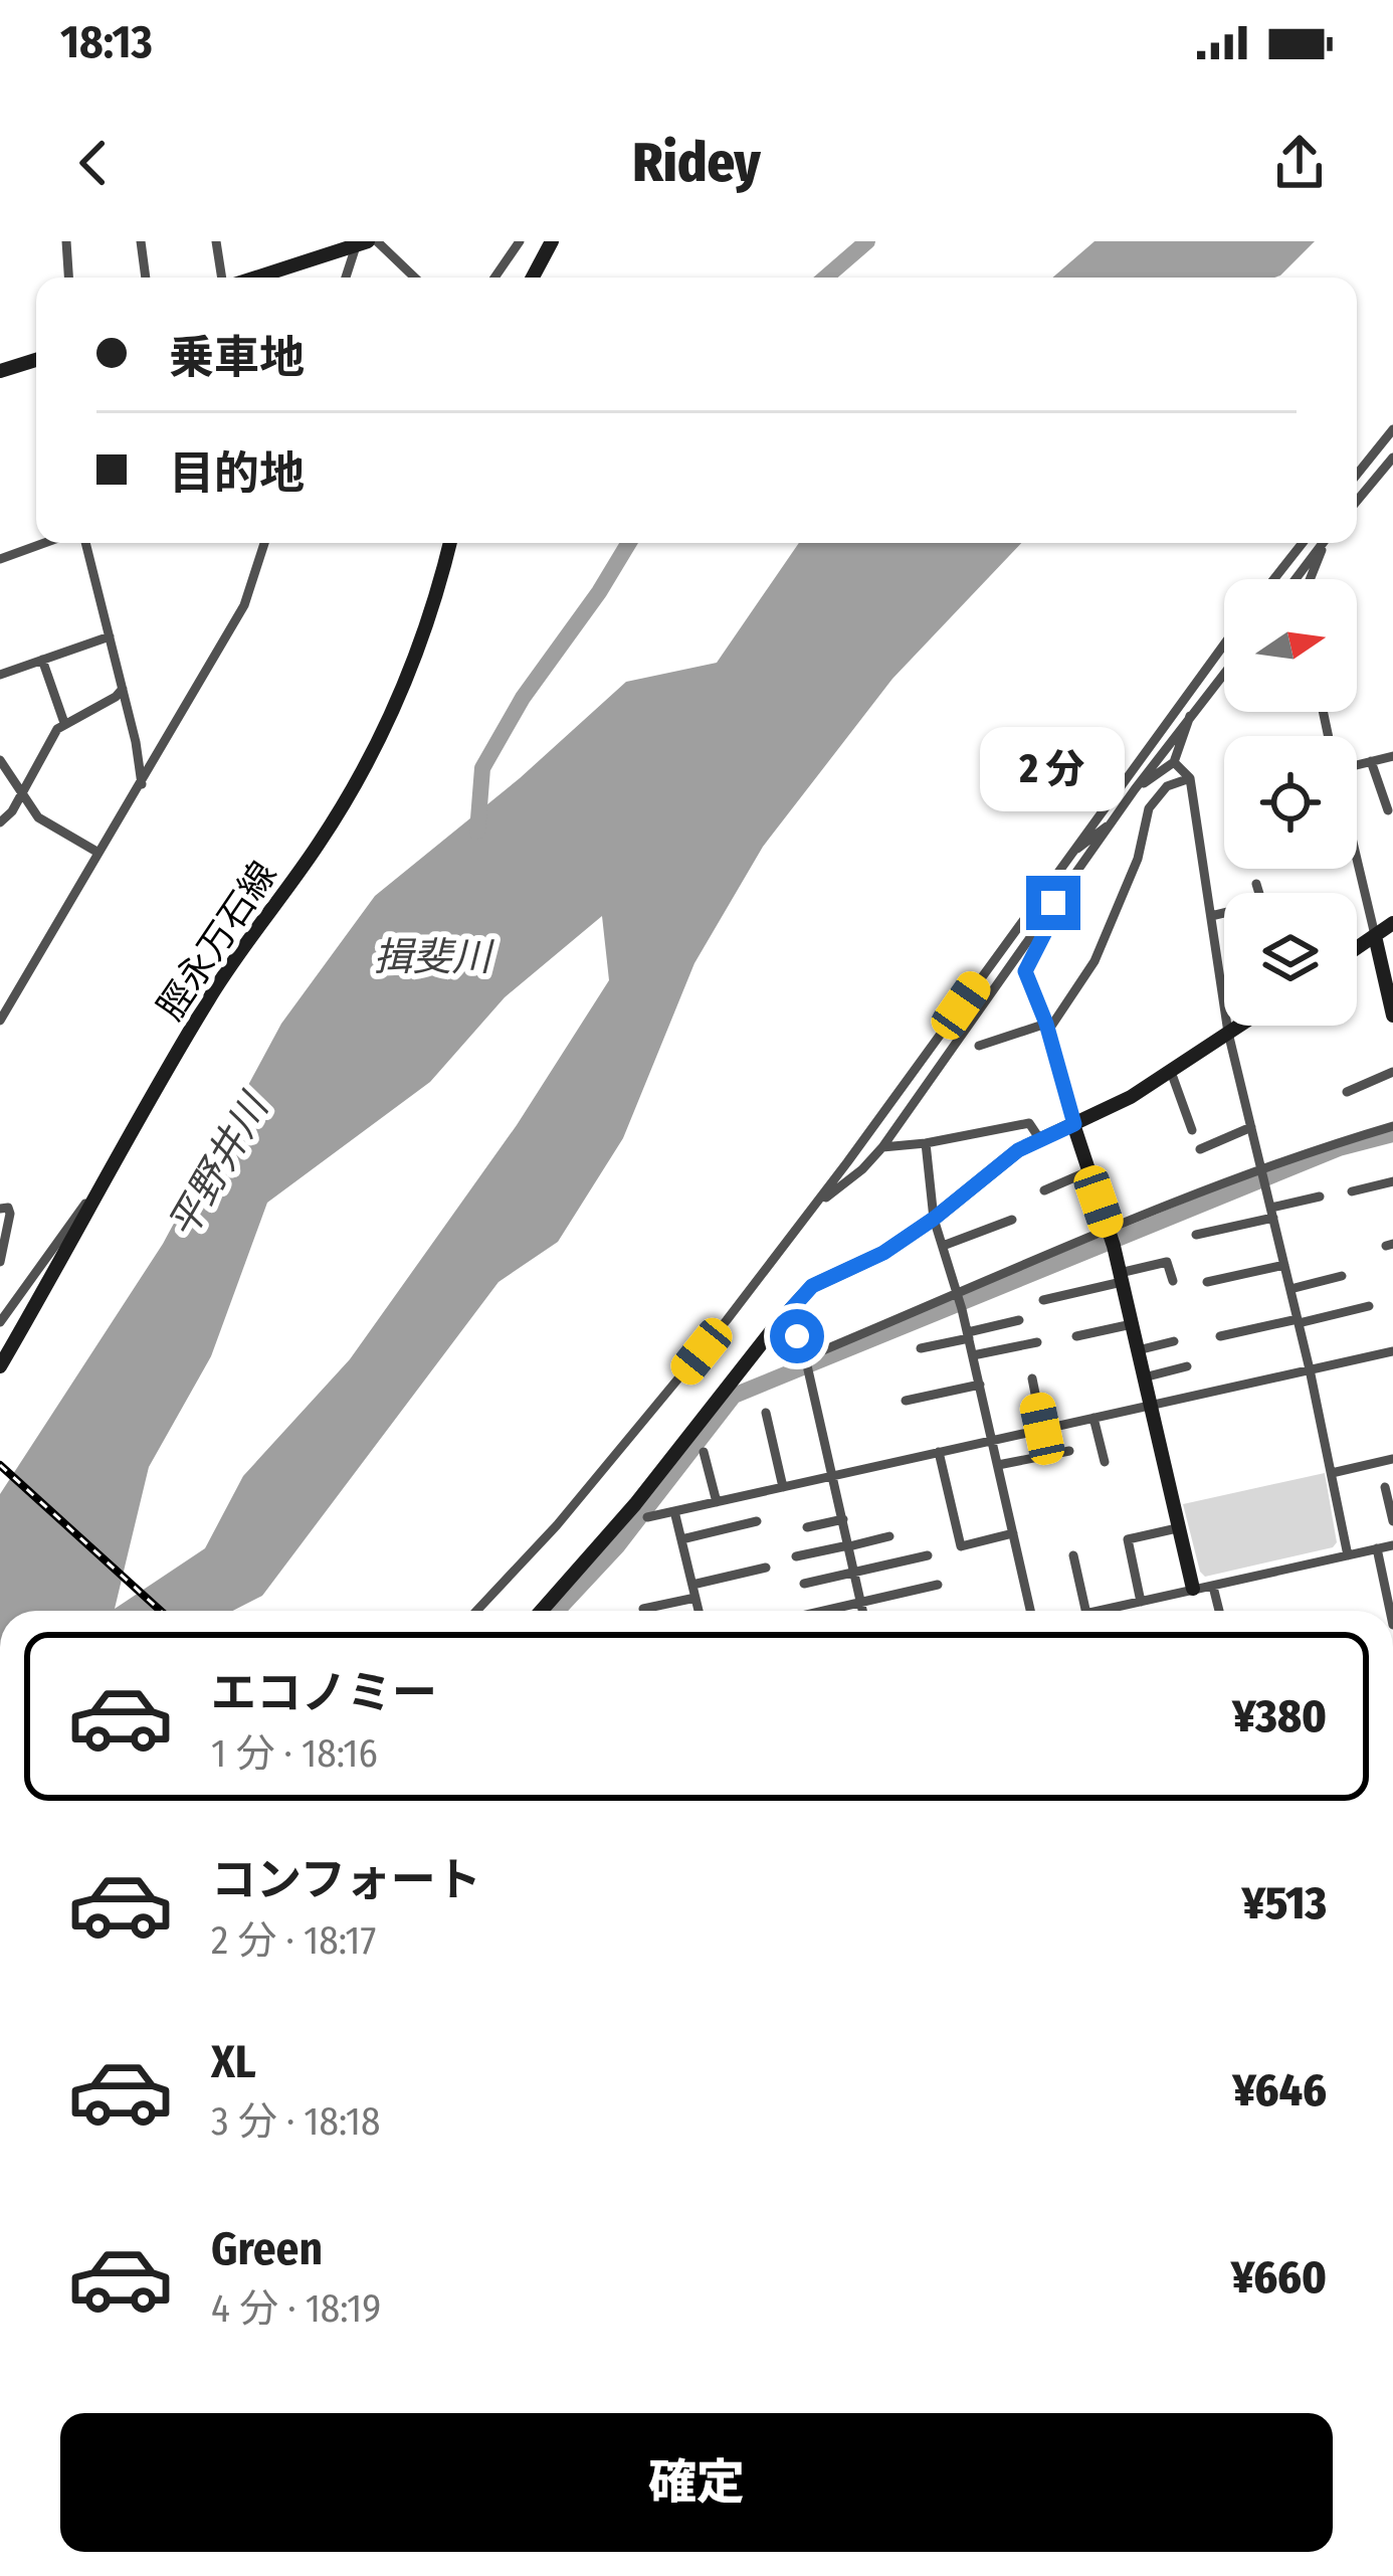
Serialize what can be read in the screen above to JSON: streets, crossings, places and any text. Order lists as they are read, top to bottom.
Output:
{
  "streets": {
    "street": ["脛永万石線"]
  },
  "water": ["揖斐川", "平野井川"],
  "north": "right",
  "page": {
    "status": "18:13",
    "header": "Ridey",
    "banner": ["乗車地", "目的地"],
    "bubble": "2 分",
    "list": [
      {
        "name": "エコノミー",
        "note": "1 分 · 18:16",
        "value": "¥380"
      },
      {
        "name": "コンフォート",
        "note": "2 分 · 18:17",
        "value": "¥513"
      },
      {
        "name": "XL",
        "note": "3 分 · 18:18",
        "value": "¥646"
      },
      {
        "name": "Green",
        "note": "4 分 · 18:19",
        "value": "¥660"
      }
    ],
    "buttons": "確定"
  }
}
